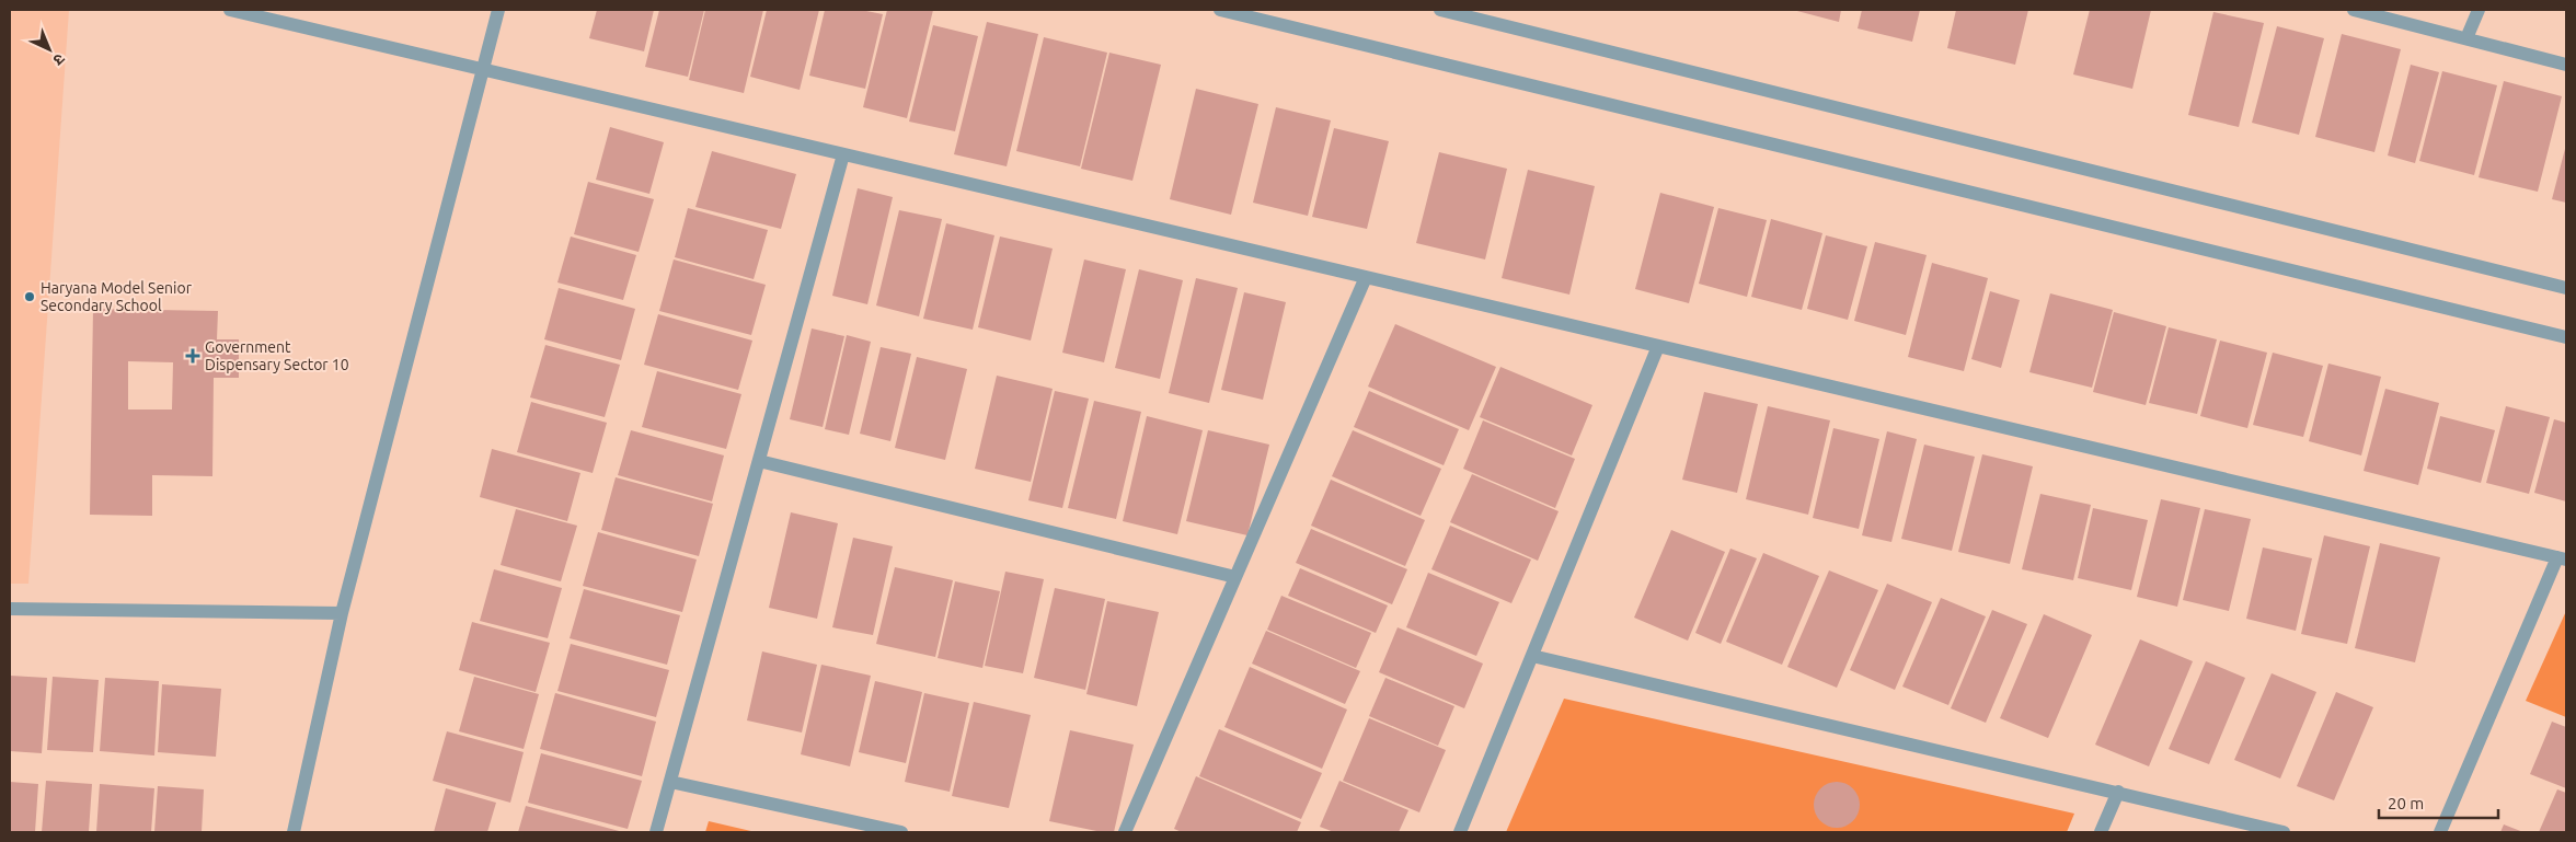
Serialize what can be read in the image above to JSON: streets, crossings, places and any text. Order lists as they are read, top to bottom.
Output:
{
  "places": {
    "other": ["Haryana Model Senior Secondary School"],
    "health": ["Government Dispensary Sector 10"]
  },
  "scale_bar": "20 m",
  "north": "bottom right"
}
